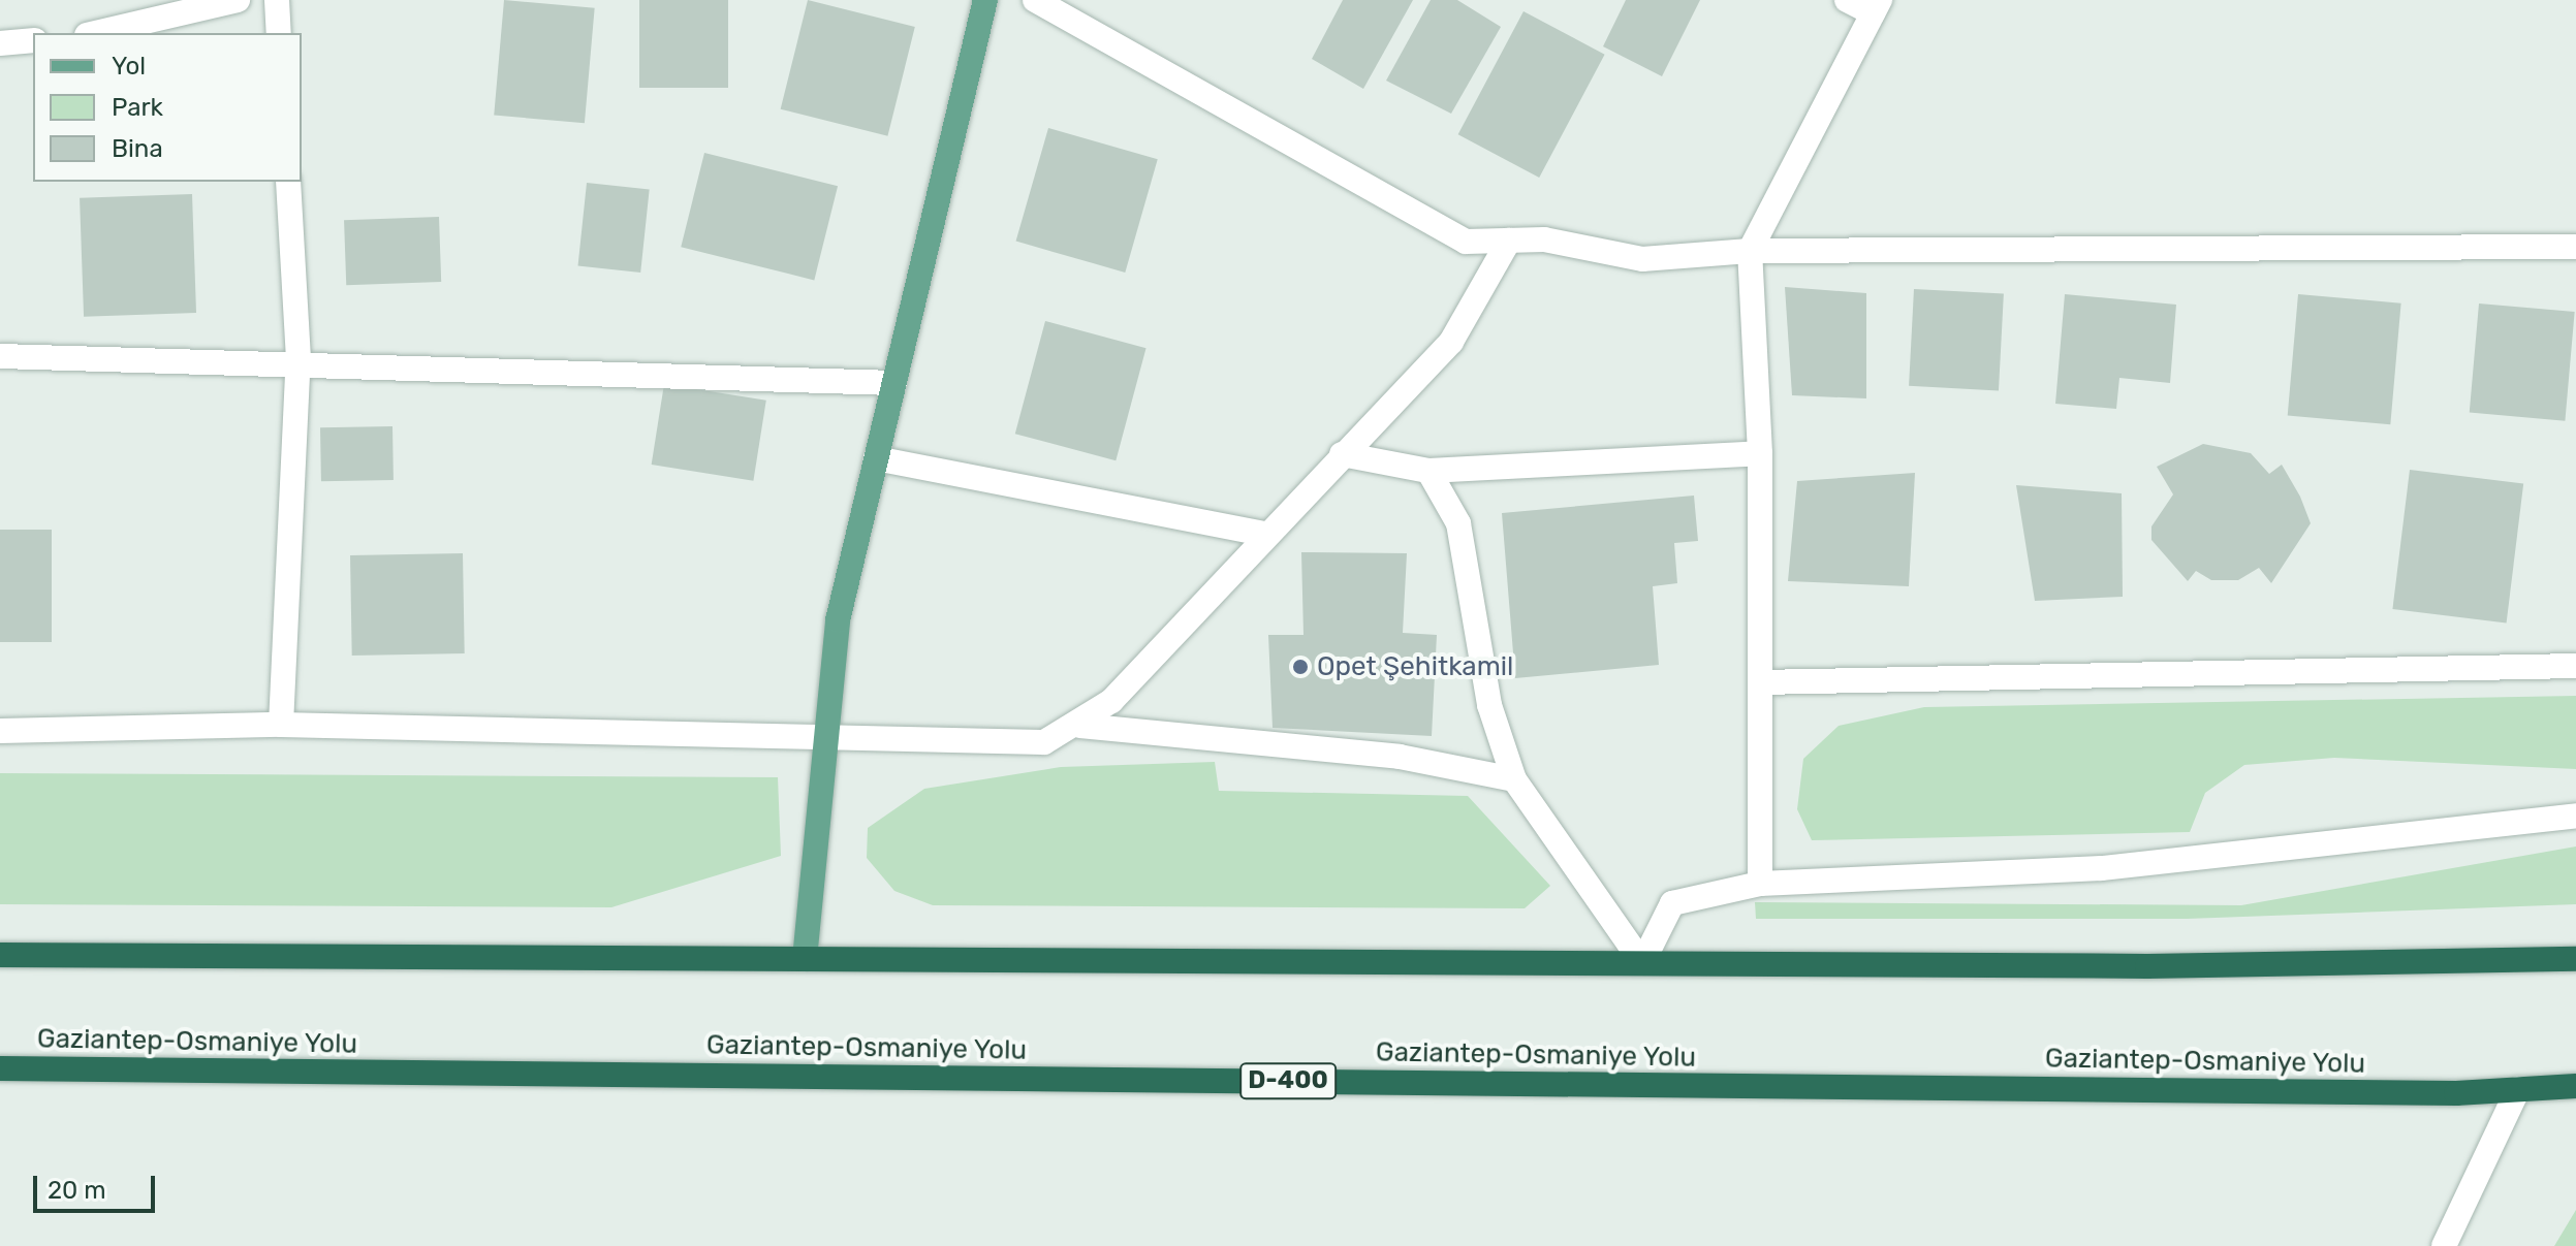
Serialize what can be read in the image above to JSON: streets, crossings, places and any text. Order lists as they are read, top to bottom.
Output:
{
  "streets": {
    "highway": ["Gaziantep-Osmaniye Yolu", "D-400"]
  },
  "places": ["Opet Şehitkamil"],
  "legend": ["Yol", "Park", "Bina"],
  "scale_bar": "20 m"
}
